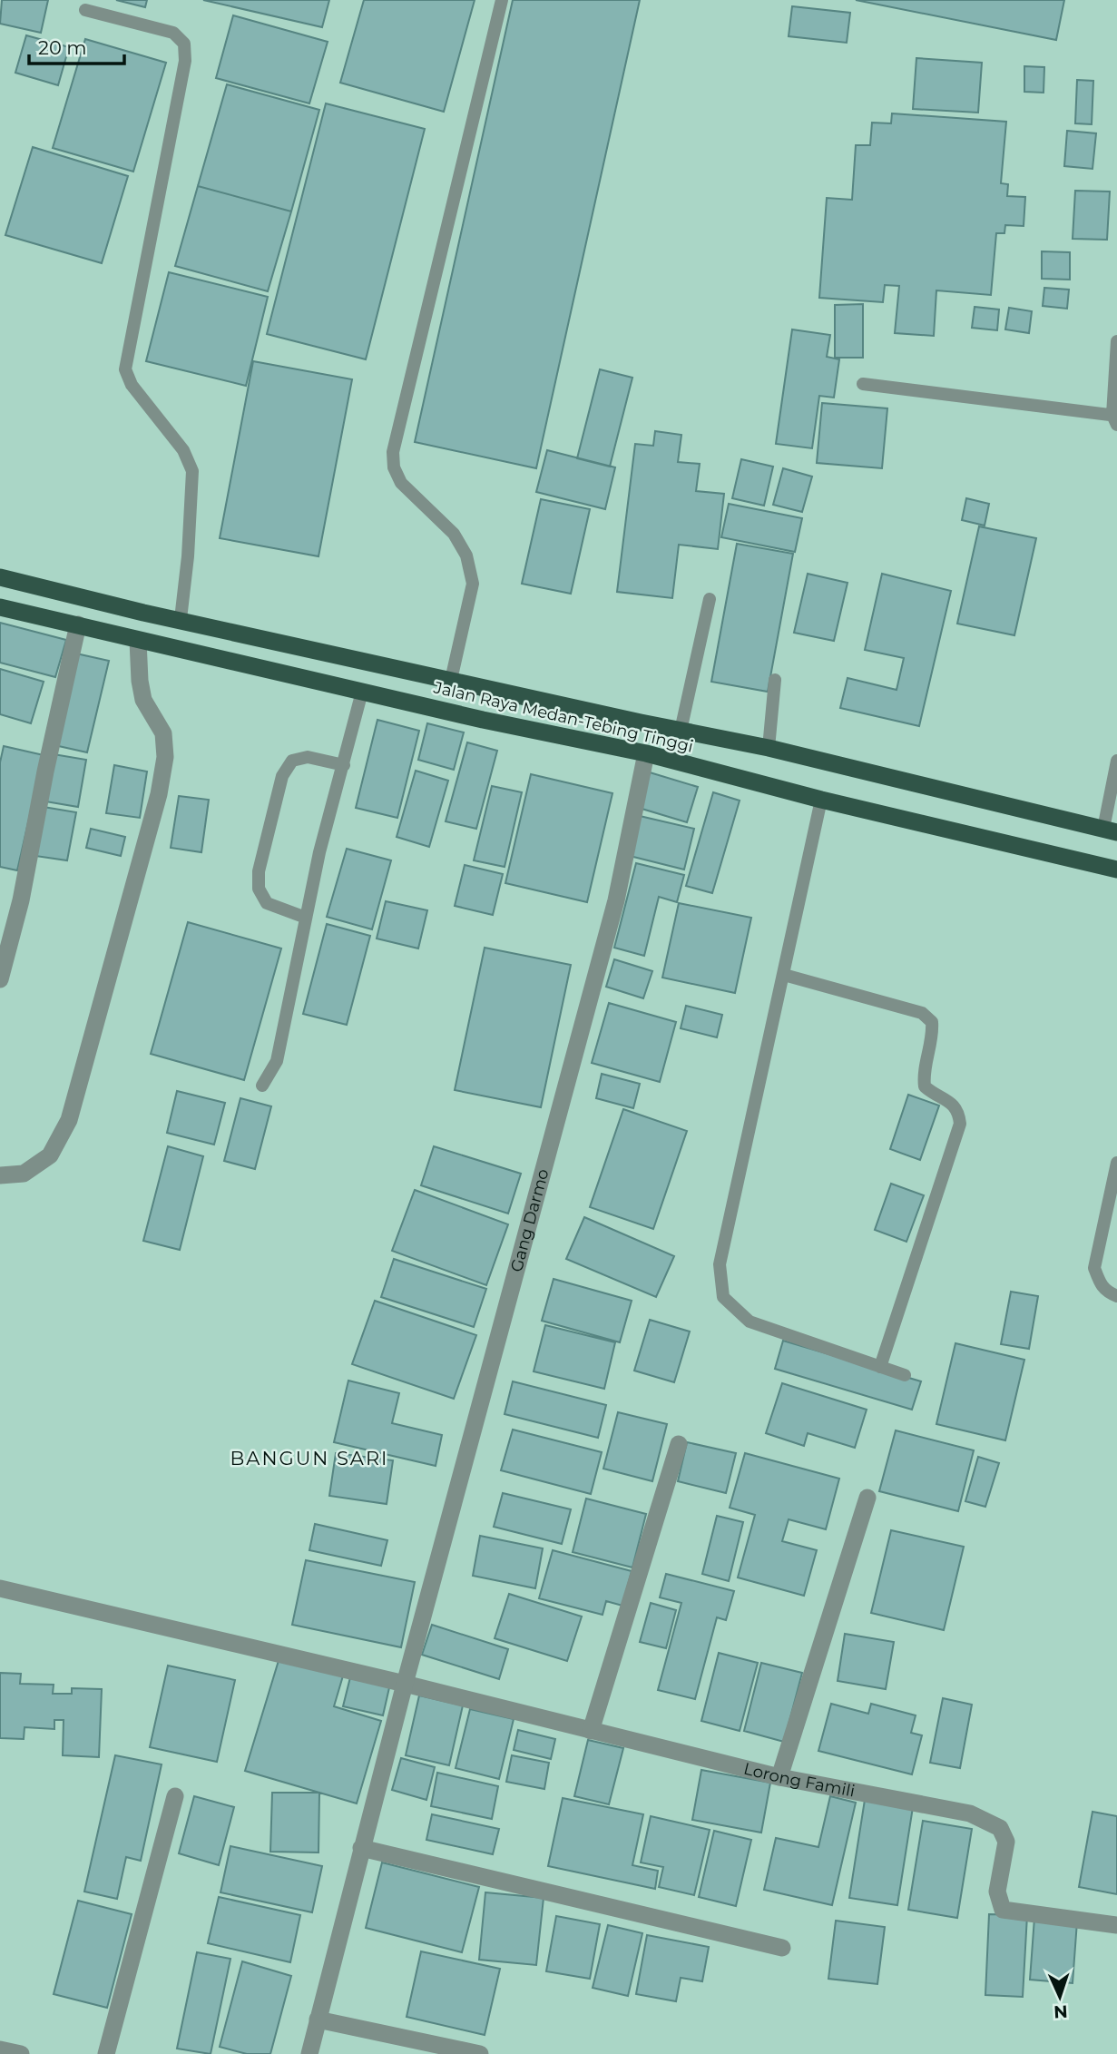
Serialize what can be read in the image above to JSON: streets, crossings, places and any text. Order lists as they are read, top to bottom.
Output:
{
  "streets": {
    "highway": ["Jalan Raya Medan-Tebing Tinggi"],
    "street": ["Gang Darmo", "Lorong Famili"]
  },
  "crossings": [
    ["Jalan Raya Medan-Tebing Tinggi", "Gang Darmo"],
    ["Gang Darmo", "Lorong Famili"]
  ],
  "districts": ["BANGUN SARI"],
  "scale_bar": "20 m",
  "north": "bottom"
}
